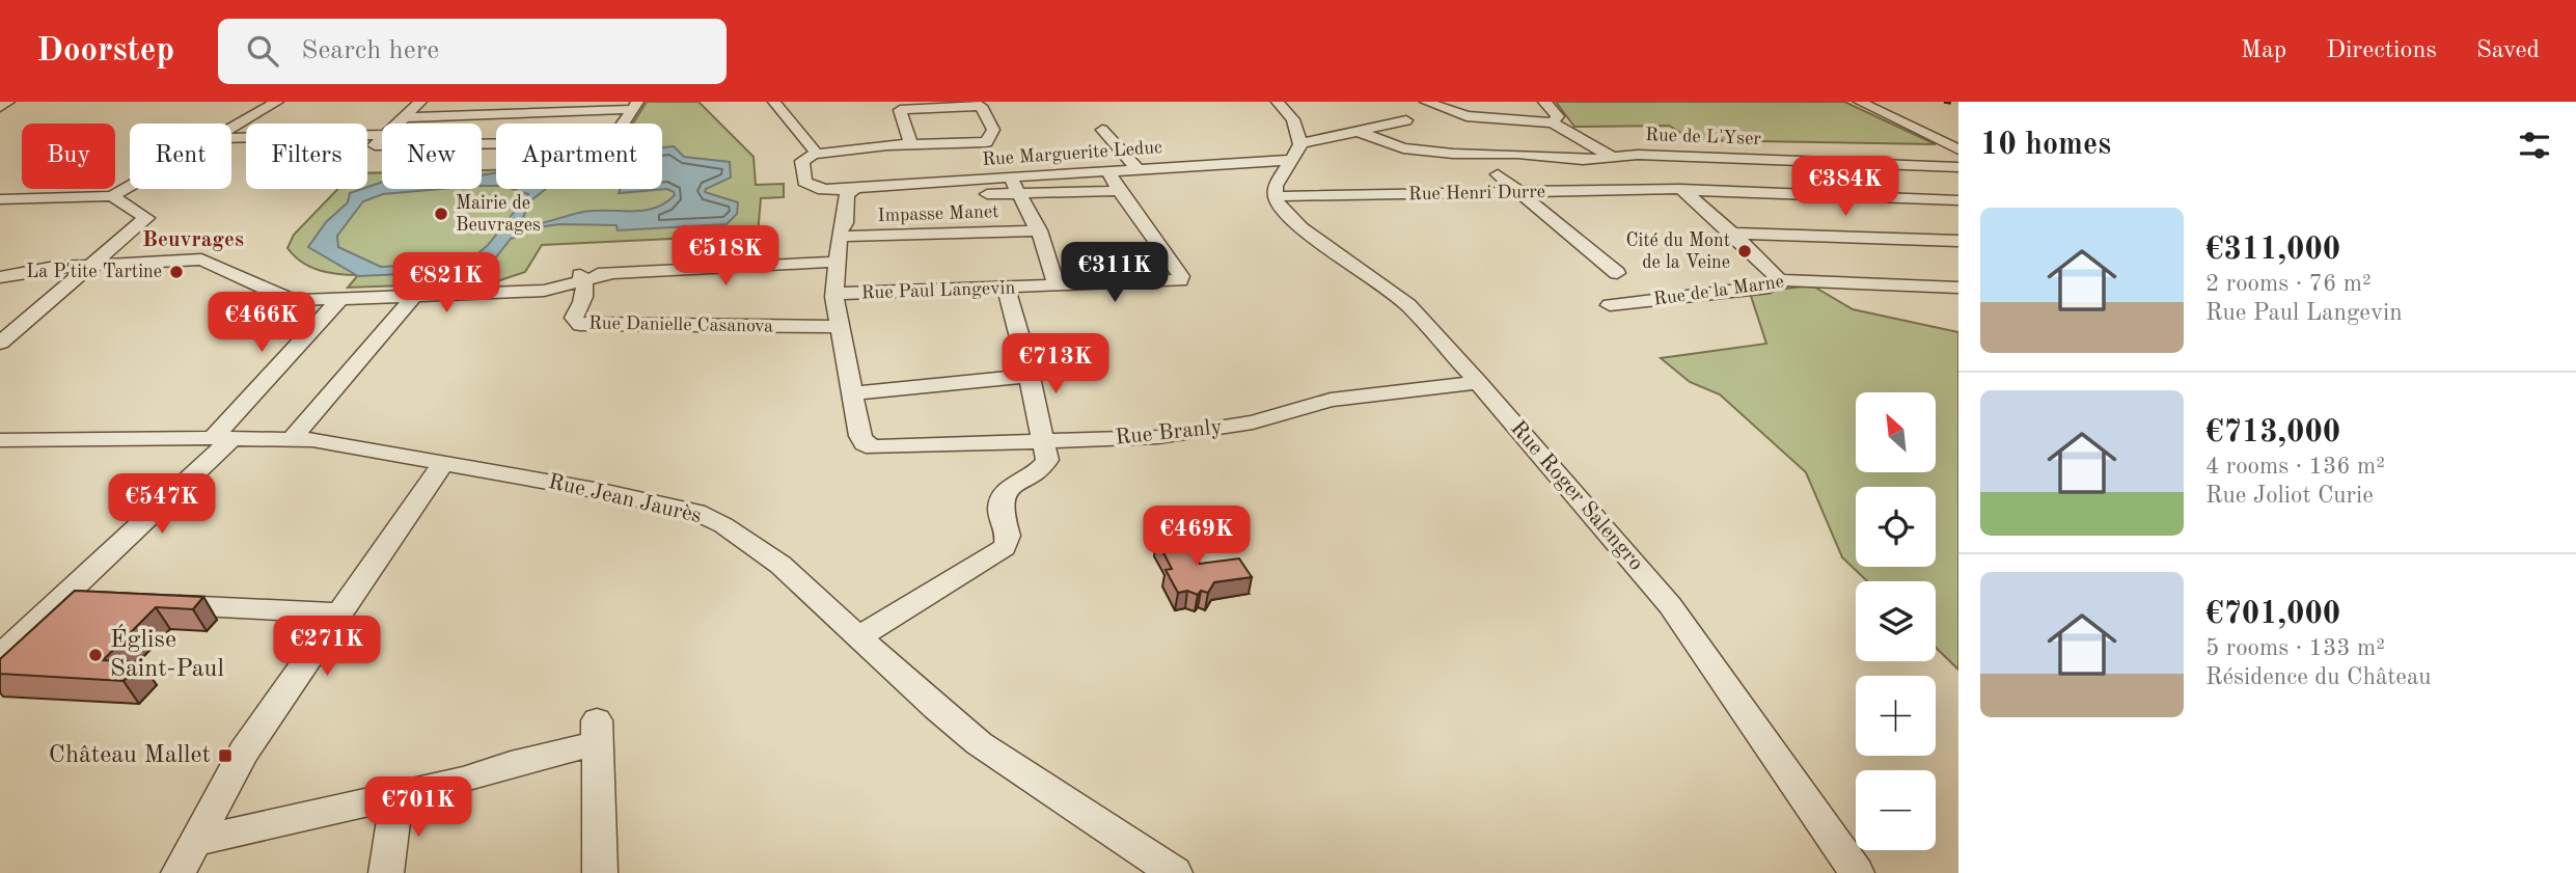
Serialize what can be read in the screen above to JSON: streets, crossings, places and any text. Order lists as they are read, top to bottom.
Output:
{
  "streets": {
    "street": [
      "Rue de L'Yser",
      "Rue Marguerite Leduc",
      "Rue Henri Durre",
      "Impasse Manet",
      "Rue Paul Langevin",
      "Rue de la Marne",
      "Rue Danielle Casanova",
      "Rue Branly",
      "Rue Roger Salengro",
      "Rue Jean Jaurès"
    ]
  },
  "crossings": [
    ["Rue de L'Yser", "Rue Marguerite Leduc"],
    ["Rue Henri Durre", "Rue Roger Salengro"],
    ["Rue Branly", "Rue Roger Salengro"]
  ],
  "districts": ["Beuvrages"],
  "places": {
    "other": [
      "Mairie de Beuvrages",
      "Cité du Mont de la Veine",
      "La P'tite Tartine",
      "Église Saint-Paul"
    ],
    "transit": ["Château Mallet"]
  },
  "north": "top left",
  "page": {
    "header": "Doorstep",
    "search": "Search here",
    "nav": ["Map", "Directions", "Saved"],
    "heading": "10 homes",
    "chip": [
      "Buy",
      "Rent",
      "Filters",
      "New",
      "Apartment"
    ],
    "price": [
      "€384K",
      "€518K",
      "€311K",
      "€821K",
      "€466K",
      "€713K",
      "€547K",
      "€469K",
      "€271K",
      "€701K"
    ],
    "list": [
      {
        "name": "€311,000",
        "note": "2 rooms · 76 m² · Rue Paul Langevin"
      },
      {
        "name": "€713,000",
        "note": "4 rooms · 136 m² · Rue Joliot Curie"
      },
      {
        "name": "€701,000",
        "note": "5 rooms · 133 m² · Résidence du Château"
      }
    ],
    "map_buttons": ["+", "−"]
  }
}
